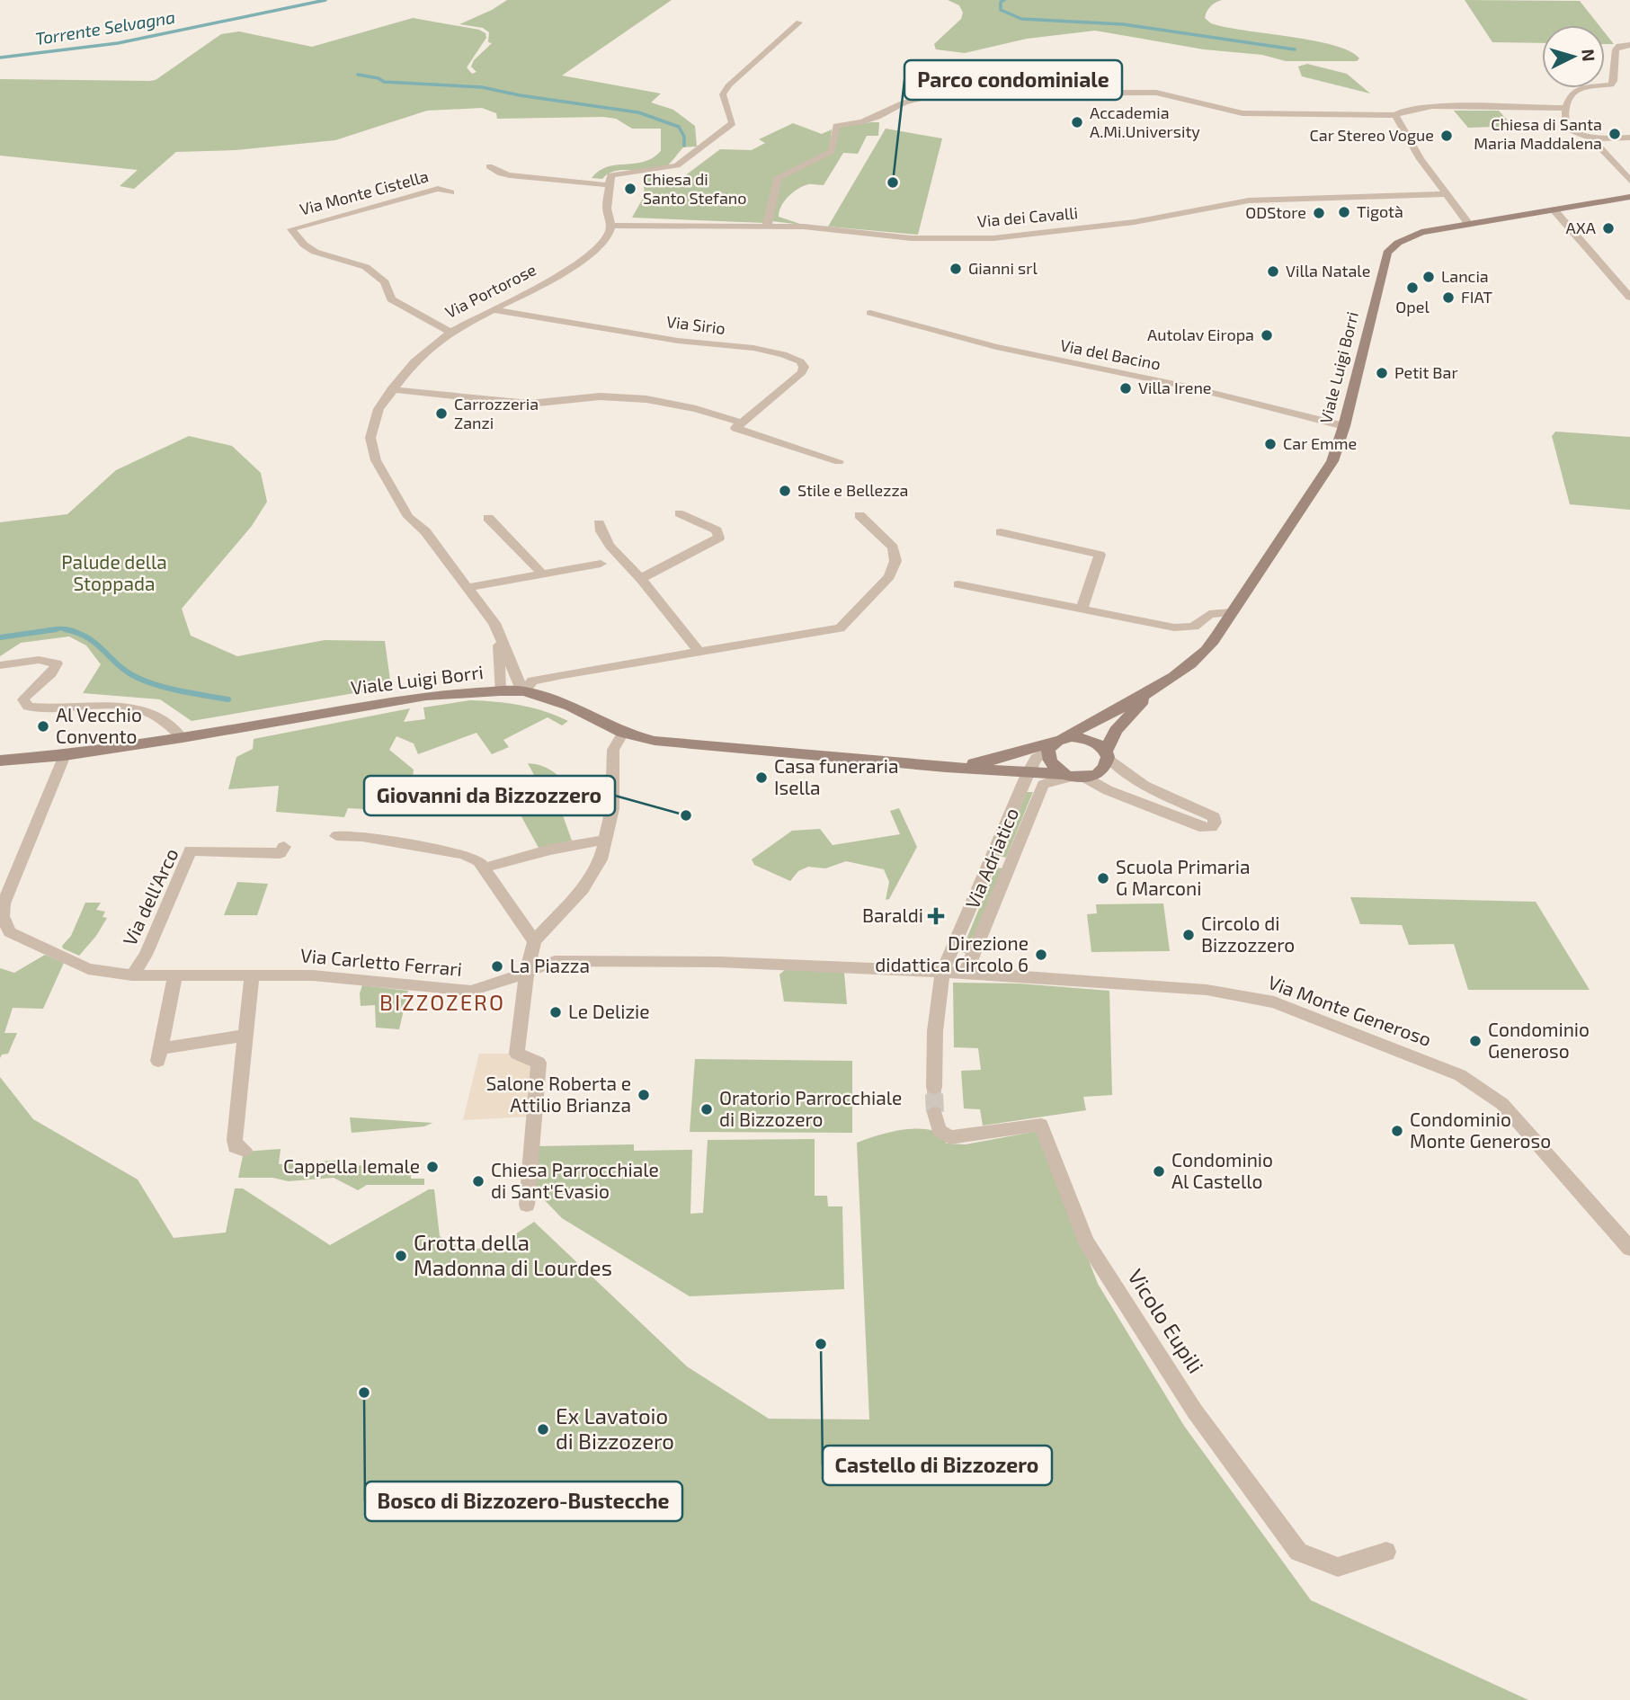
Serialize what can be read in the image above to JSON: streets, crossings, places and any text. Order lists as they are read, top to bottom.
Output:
{
  "streets": {
    "main road": ["Viale Luigi Borri"],
    "street": [
      "Via Monte Cistella",
      "Via dei Cavalli",
      "Via Portorose",
      "Via Sirio",
      "Via del Bacino",
      "Via Adriatico",
      "Via dell'Arco",
      "Via Carletto Ferrari",
      "Via Monte Generoso",
      "Vicolo Eupili"
    ]
  },
  "crossings": [
    ["Via Monte Cistella", "Via Portorose"],
    ["Via dei Cavalli", "Via Portorose"],
    ["Via Portorose", "Via Sirio"],
    ["Via Portorose", "Viale Luigi Borri"],
    ["Via del Bacino", "Viale Luigi Borri"],
    ["Viale Luigi Borri", "Via Adriatico"],
    ["Viale Luigi Borri", "Via Carletto Ferrari"],
    ["Via Adriatico", "Via Carletto Ferrari"],
    ["Via Adriatico", "Via Monte Generoso"],
    ["Via dell'Arco", "Via Carletto Ferrari"],
    ["Via Carletto Ferrari", "Via Monte Generoso"]
  ],
  "districts": ["BIZZOZERO"],
  "water": ["Torrente Selvagna"],
  "parks": ["Palude della Stoppada"],
  "places": {
    "other": [
      "Accademia A.Mi.University",
      "Chiesa di Santa Maria Maddalena",
      "Car Stereo Vogue",
      "Parco condominiale",
      "Chiesa di Santo Stefano",
      "Tigotà",
      "ODStore",
      "AXA",
      "Gianni srl",
      "Villa Natale",
      "Lancia",
      "Opel",
      "FIAT",
      "Autolav Eiropa",
      "Petit Bar",
      "Villa Irene",
      "Carrozzeria Zanzi",
      "Car Emme",
      "Stile e Bellezza",
      "Al Vecchio Convento",
      "Casa funeraria Isella",
      "Giovanni da Bizzozzero",
      "Scuola Primaria G Marconi",
      "Circolo di Bizzozzero",
      "Direzione didattica Circolo 6",
      "La Piazza",
      "Le Delizie",
      "Condominio Generoso",
      "Salone Roberta e Attilio Brianza",
      "Oratorio Parrocchiale di Bizzozero",
      "Condominio Monte Generoso",
      "Cappella Iemale",
      "Condominio Al Castello",
      "Chiesa Parrocchiale di Sant'Evasio",
      "Grotta della Madonna di Lourdes",
      "Castello di Bizzozero",
      "Bosco di Bizzozero-Bustecche",
      "Ex Lavatoio di Bizzozero"
    ],
    "health": ["Baraldi"]
  },
  "north": "right"
}
